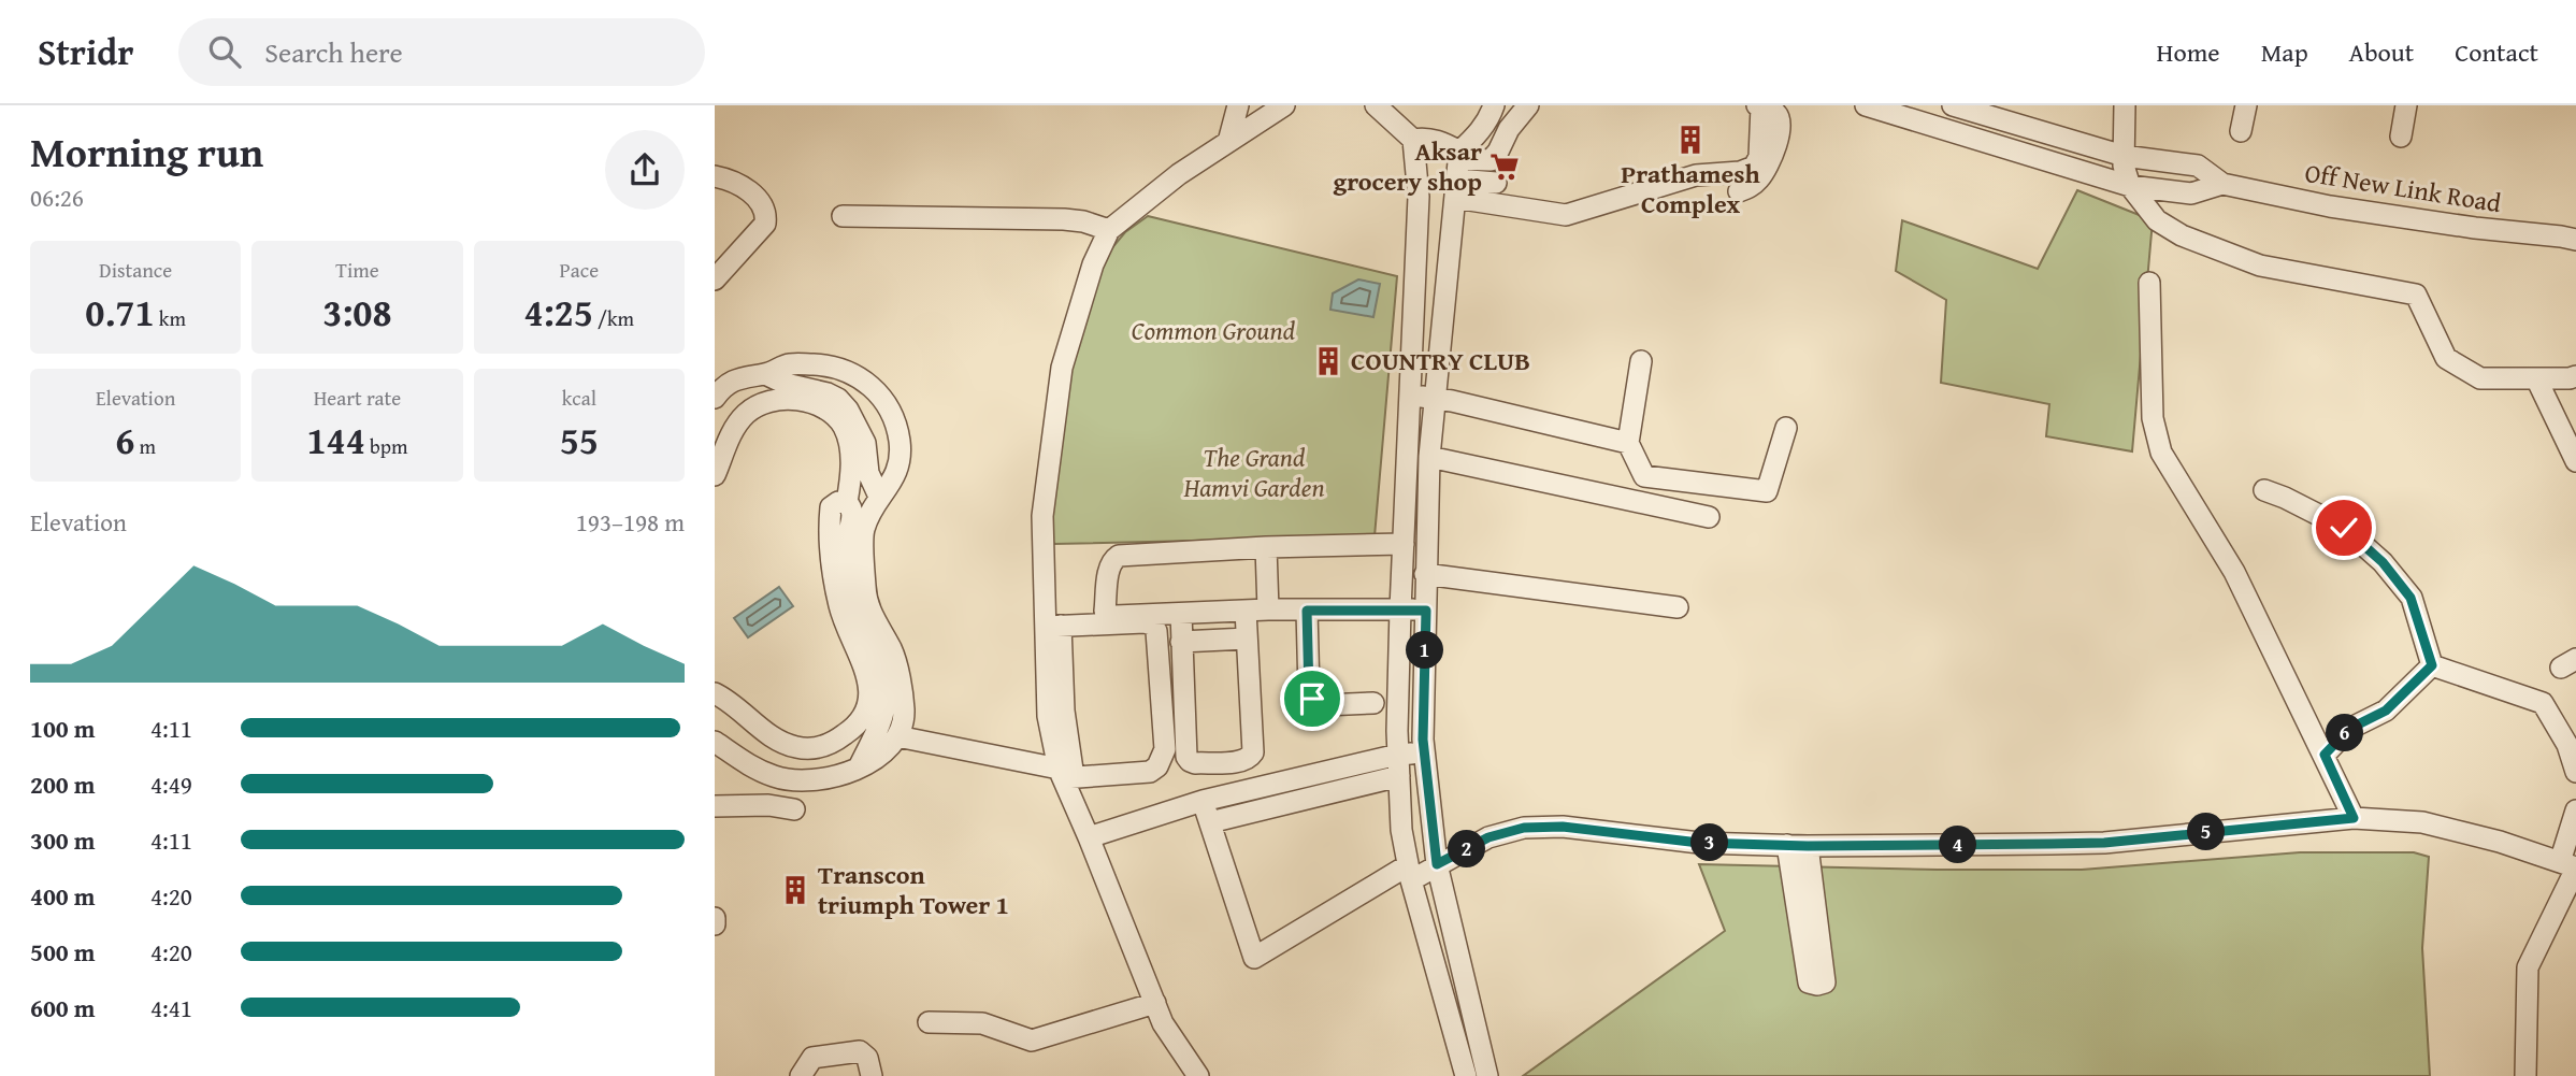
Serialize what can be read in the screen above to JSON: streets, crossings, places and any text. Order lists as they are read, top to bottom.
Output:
{
  "streets": {
    "street": ["Off New Link Road"]
  },
  "parks": ["Common Ground", "The Grand Hamvi Garden"],
  "places": {
    "building": ["Prathamesh Complex", "COUNTRY CLUB", "Transcon triumph Tower 1"],
    "supermarket": ["Aksar grocery shop"]
  },
  "page": {
    "header": "Stridr",
    "search": "Search here",
    "nav": [
      "Home",
      "Map",
      "About",
      "Contact"
    ],
    "heading": ["Morning run", "06:26"],
    "stats": [
      ["Distance", "0.71 km"],
      ["Time", "3:08"],
      ["Pace", "4:25 /km"],
      ["Elevation", "6 m"],
      ["Heart rate", "144 bpm"],
      ["kcal", "55"]
    ],
    "chart": ["Elevation", "193–198 m"],
    "pins": [
      "1",
      "6",
      "5",
      "3",
      "4",
      "2"
    ],
    "list": [
      {
        "name": "100 m",
        "note": "4:11"
      },
      {
        "name": "200 m",
        "note": "4:49"
      },
      {
        "name": "300 m",
        "note": "4:11"
      },
      {
        "name": "400 m",
        "note": "4:20"
      },
      {
        "name": "500 m",
        "note": "4:20"
      },
      {
        "name": "600 m",
        "note": "4:41"
      }
    ]
  }
}
